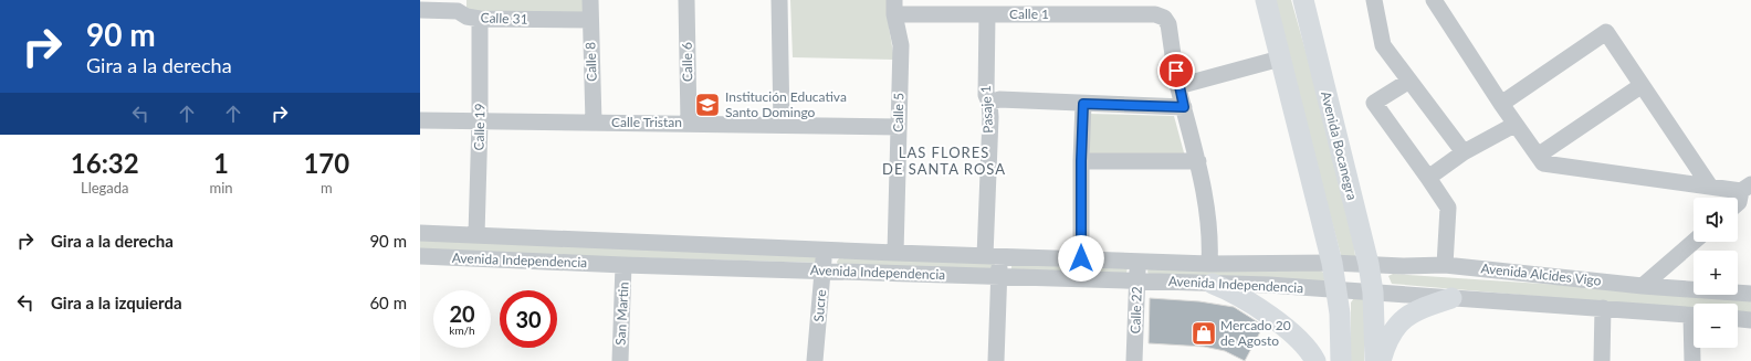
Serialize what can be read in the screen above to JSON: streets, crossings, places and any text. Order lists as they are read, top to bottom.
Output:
{
  "streets": {
    "main road": ["Avenida Bocanegra"],
    "street": [
      "Calle 1",
      "Calle 31",
      "Calle 8",
      "Calle 6",
      "Pasaje 1",
      "Calle 5",
      "Calle Tristan",
      "Calle 19",
      "Avenida Independencia",
      "Avenida Alcides Vigo",
      "Sucre",
      "Calle 22",
      "San Martin"
    ]
  },
  "crossings": [
    ["Calle 1", "Pasaje 1"],
    ["Calle 1", "Calle 5"],
    ["Calle 31", "Calle 8"],
    ["Calle 31", "Calle 19"],
    ["Calle 8", "Calle Tristan"],
    ["Calle 6", "Calle Tristan"],
    ["Pasaje 1", "Avenida Independencia"],
    ["Calle 5", "Calle Tristan"],
    ["Calle 5", "Avenida Independencia"],
    ["Calle Tristan", "Calle 19"],
    ["Calle 19", "Avenida Independencia"],
    ["Avenida Bocanegra", "Avenida Alcides Vigo"],
    ["Avenida Independencia", "Avenida Alcides Vigo"],
    ["Avenida Independencia", "Sucre"],
    ["Avenida Independencia", "Calle 22"],
    ["Avenida Independencia", "San Martin"]
  ],
  "districts": ["LAS FLORES DE SANTA ROSA"],
  "places": {
    "school or university": ["Institución Educativa Santo Domingo"],
    "shop": ["Mercado 20 de Agosto"]
  },
  "page": {
    "turn": ["90 m", "Gira a la derecha"],
    "eta": [
      "16:32",
      "Llegada",
      "1",
      "min",
      "170",
      "m"
    ],
    "map_buttons": ["+", "−"],
    "list": [
      {
        "name": "Gira a la derecha",
        "value": "90 m"
      },
      {
        "name": "Gira a la izquierda",
        "value": "60 m"
      }
    ],
    "speed": "20 km/h",
    "limit": "30"
  }
}
